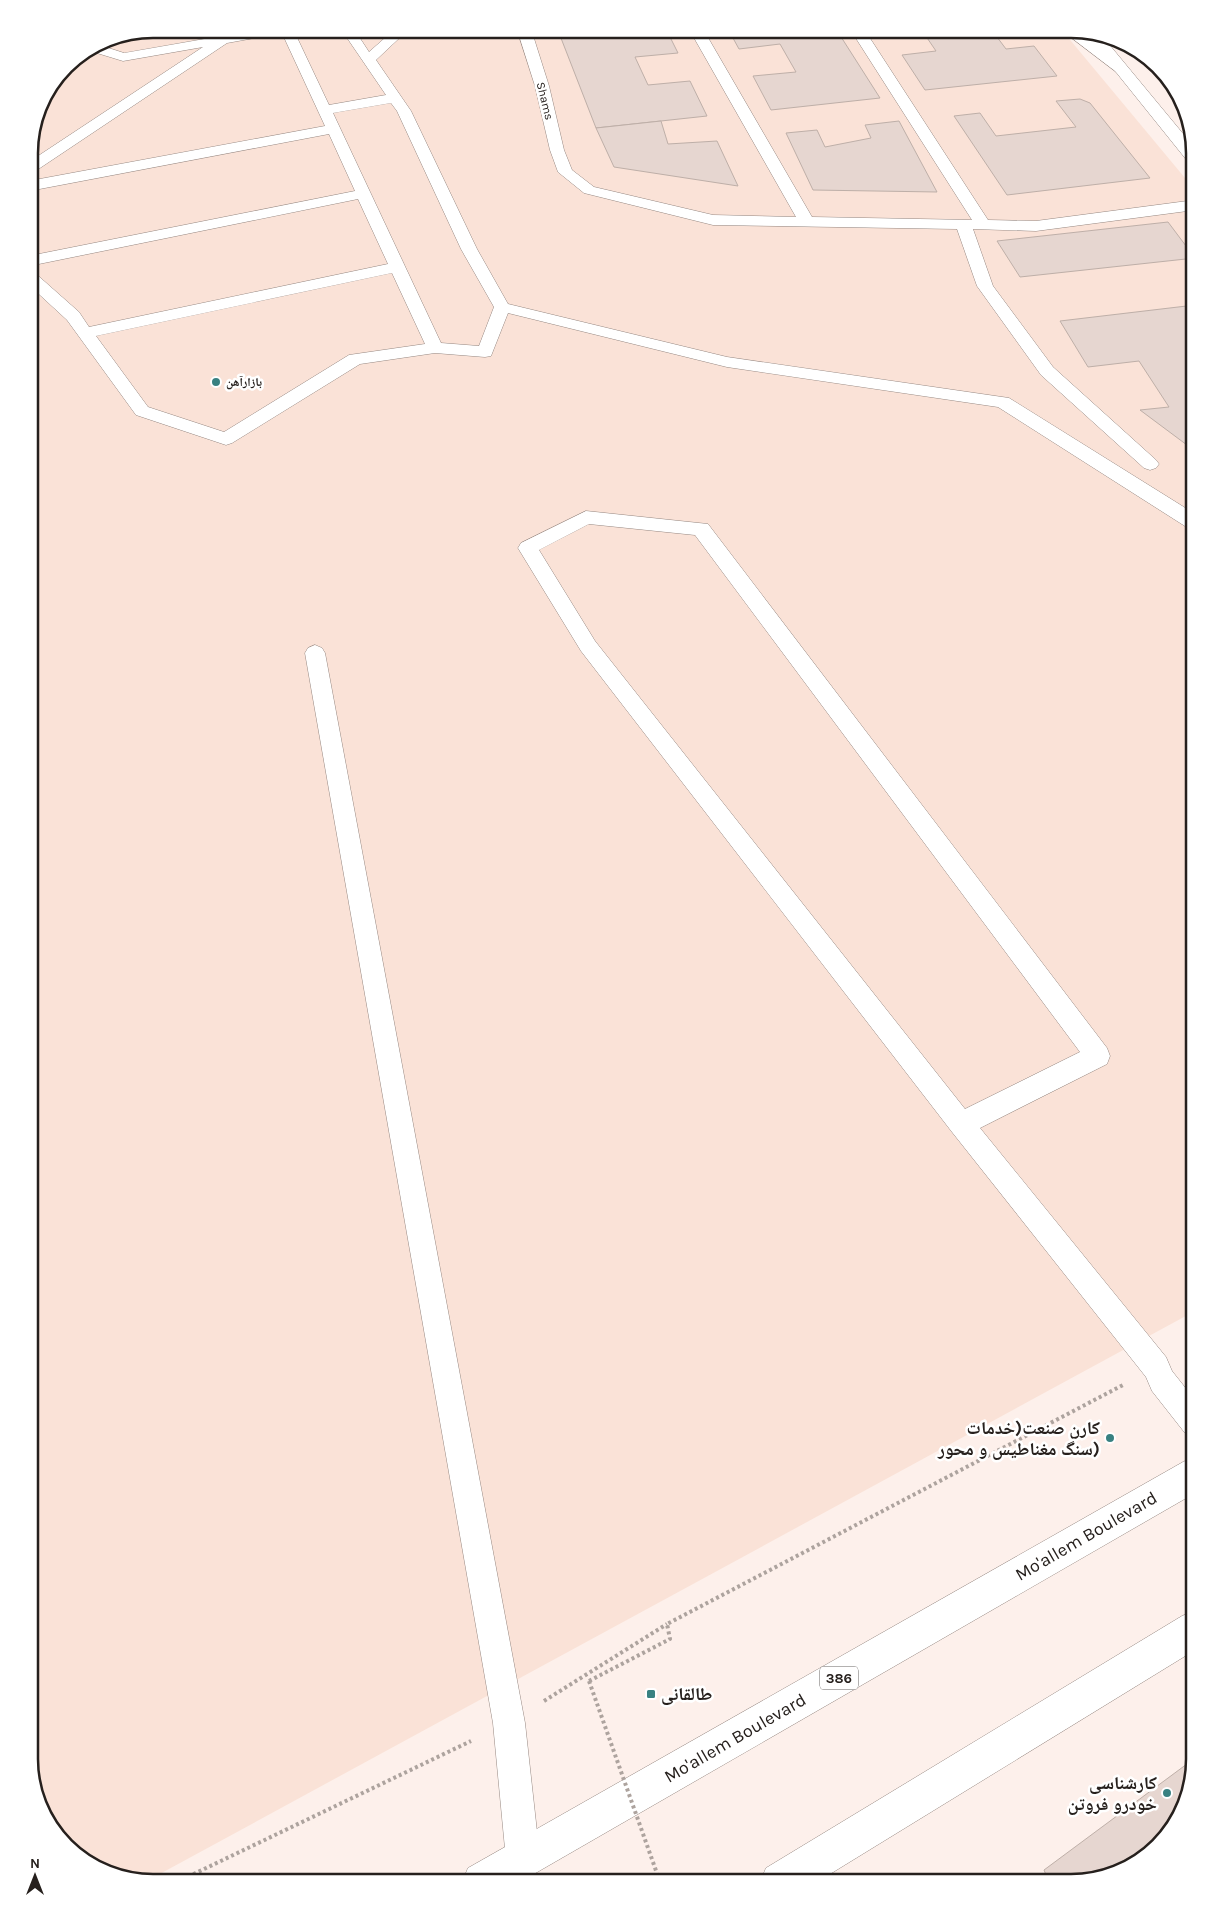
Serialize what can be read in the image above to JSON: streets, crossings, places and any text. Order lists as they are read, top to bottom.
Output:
{
  "streets": {
    "main road": ["Mo'allem Boulevard", "386"],
    "lane": ["Shams"]
  },
  "places": {
    "other": ["بازارآهن", "کارن صنعت(خدمات سنگ مغناطیس و محور)", "کارشناسی خودرو فروتن"],
    "transit": ["طالقانی"]
  },
  "north": "top"
}
